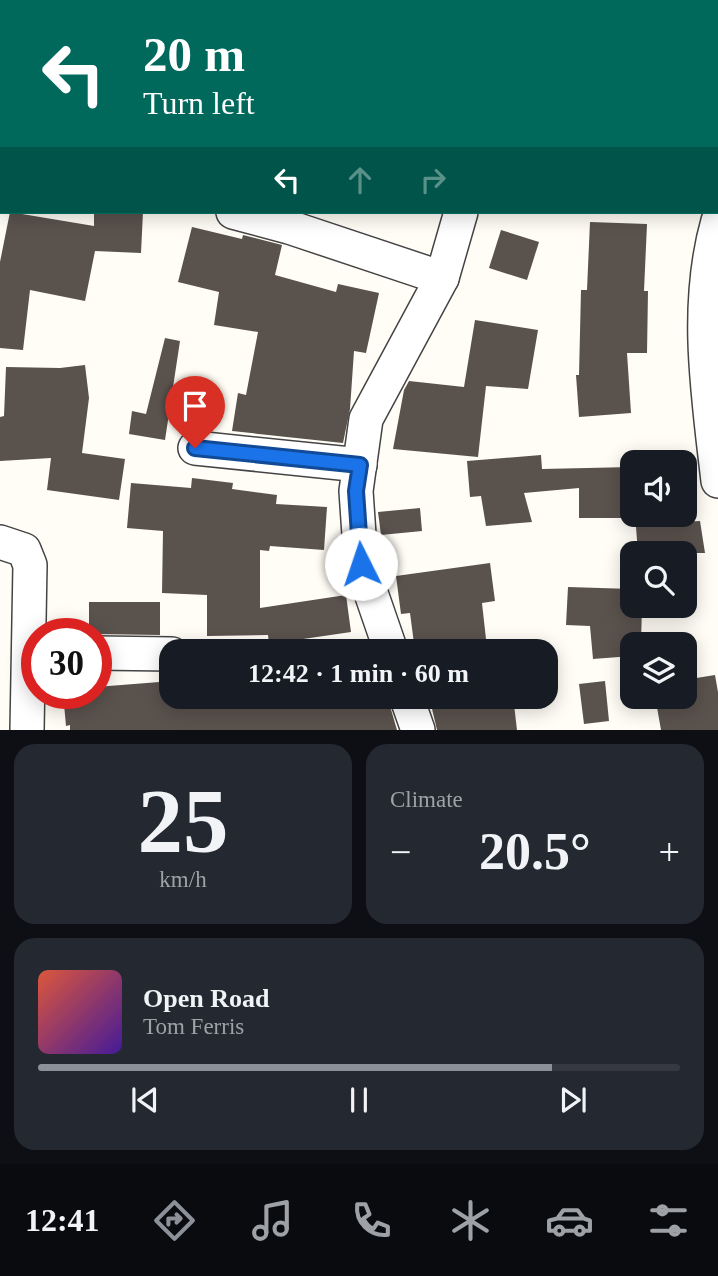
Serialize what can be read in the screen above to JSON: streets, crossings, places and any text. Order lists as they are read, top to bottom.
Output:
{
  "page": {
    "turn": ["20 m", "Turn left"],
    "limit": "30",
    "trip": "12:42 · 1 min · 60 m",
    "tile": [
      ["25", "km/h"],
      "Climate"
    ],
    "heat": ["−", "20.5°", "+"],
    "song": ["Open Road", "Tom Ferris"],
    "tabs": "12:41"
  }
}
